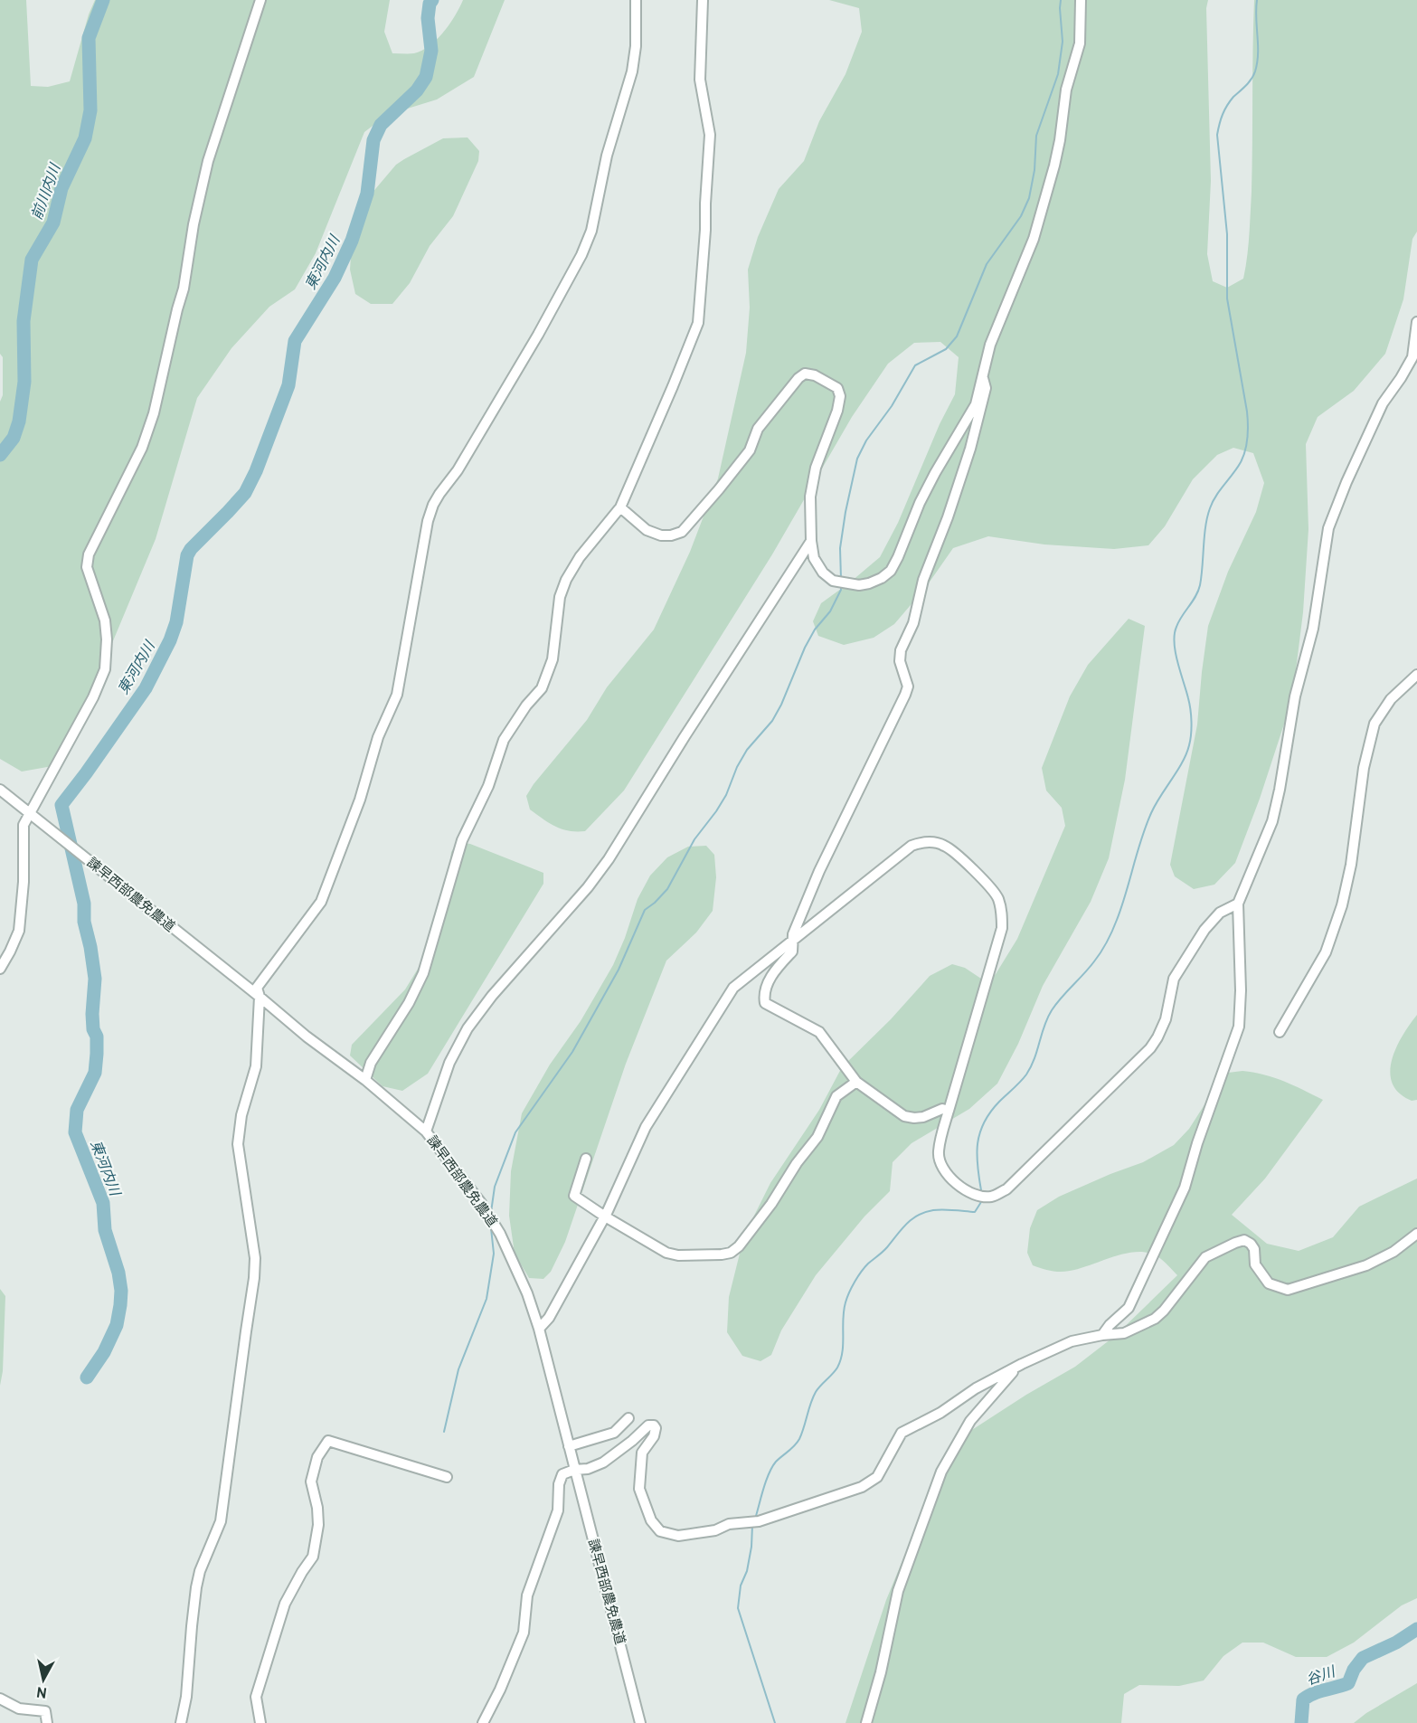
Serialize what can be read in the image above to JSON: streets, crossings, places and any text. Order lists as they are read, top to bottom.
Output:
{
  "streets": {
    "street": ["諫早西部農免農道"]
  },
  "water": ["前川内川", "東河内川", "谷川"],
  "north": "bottom"
}
